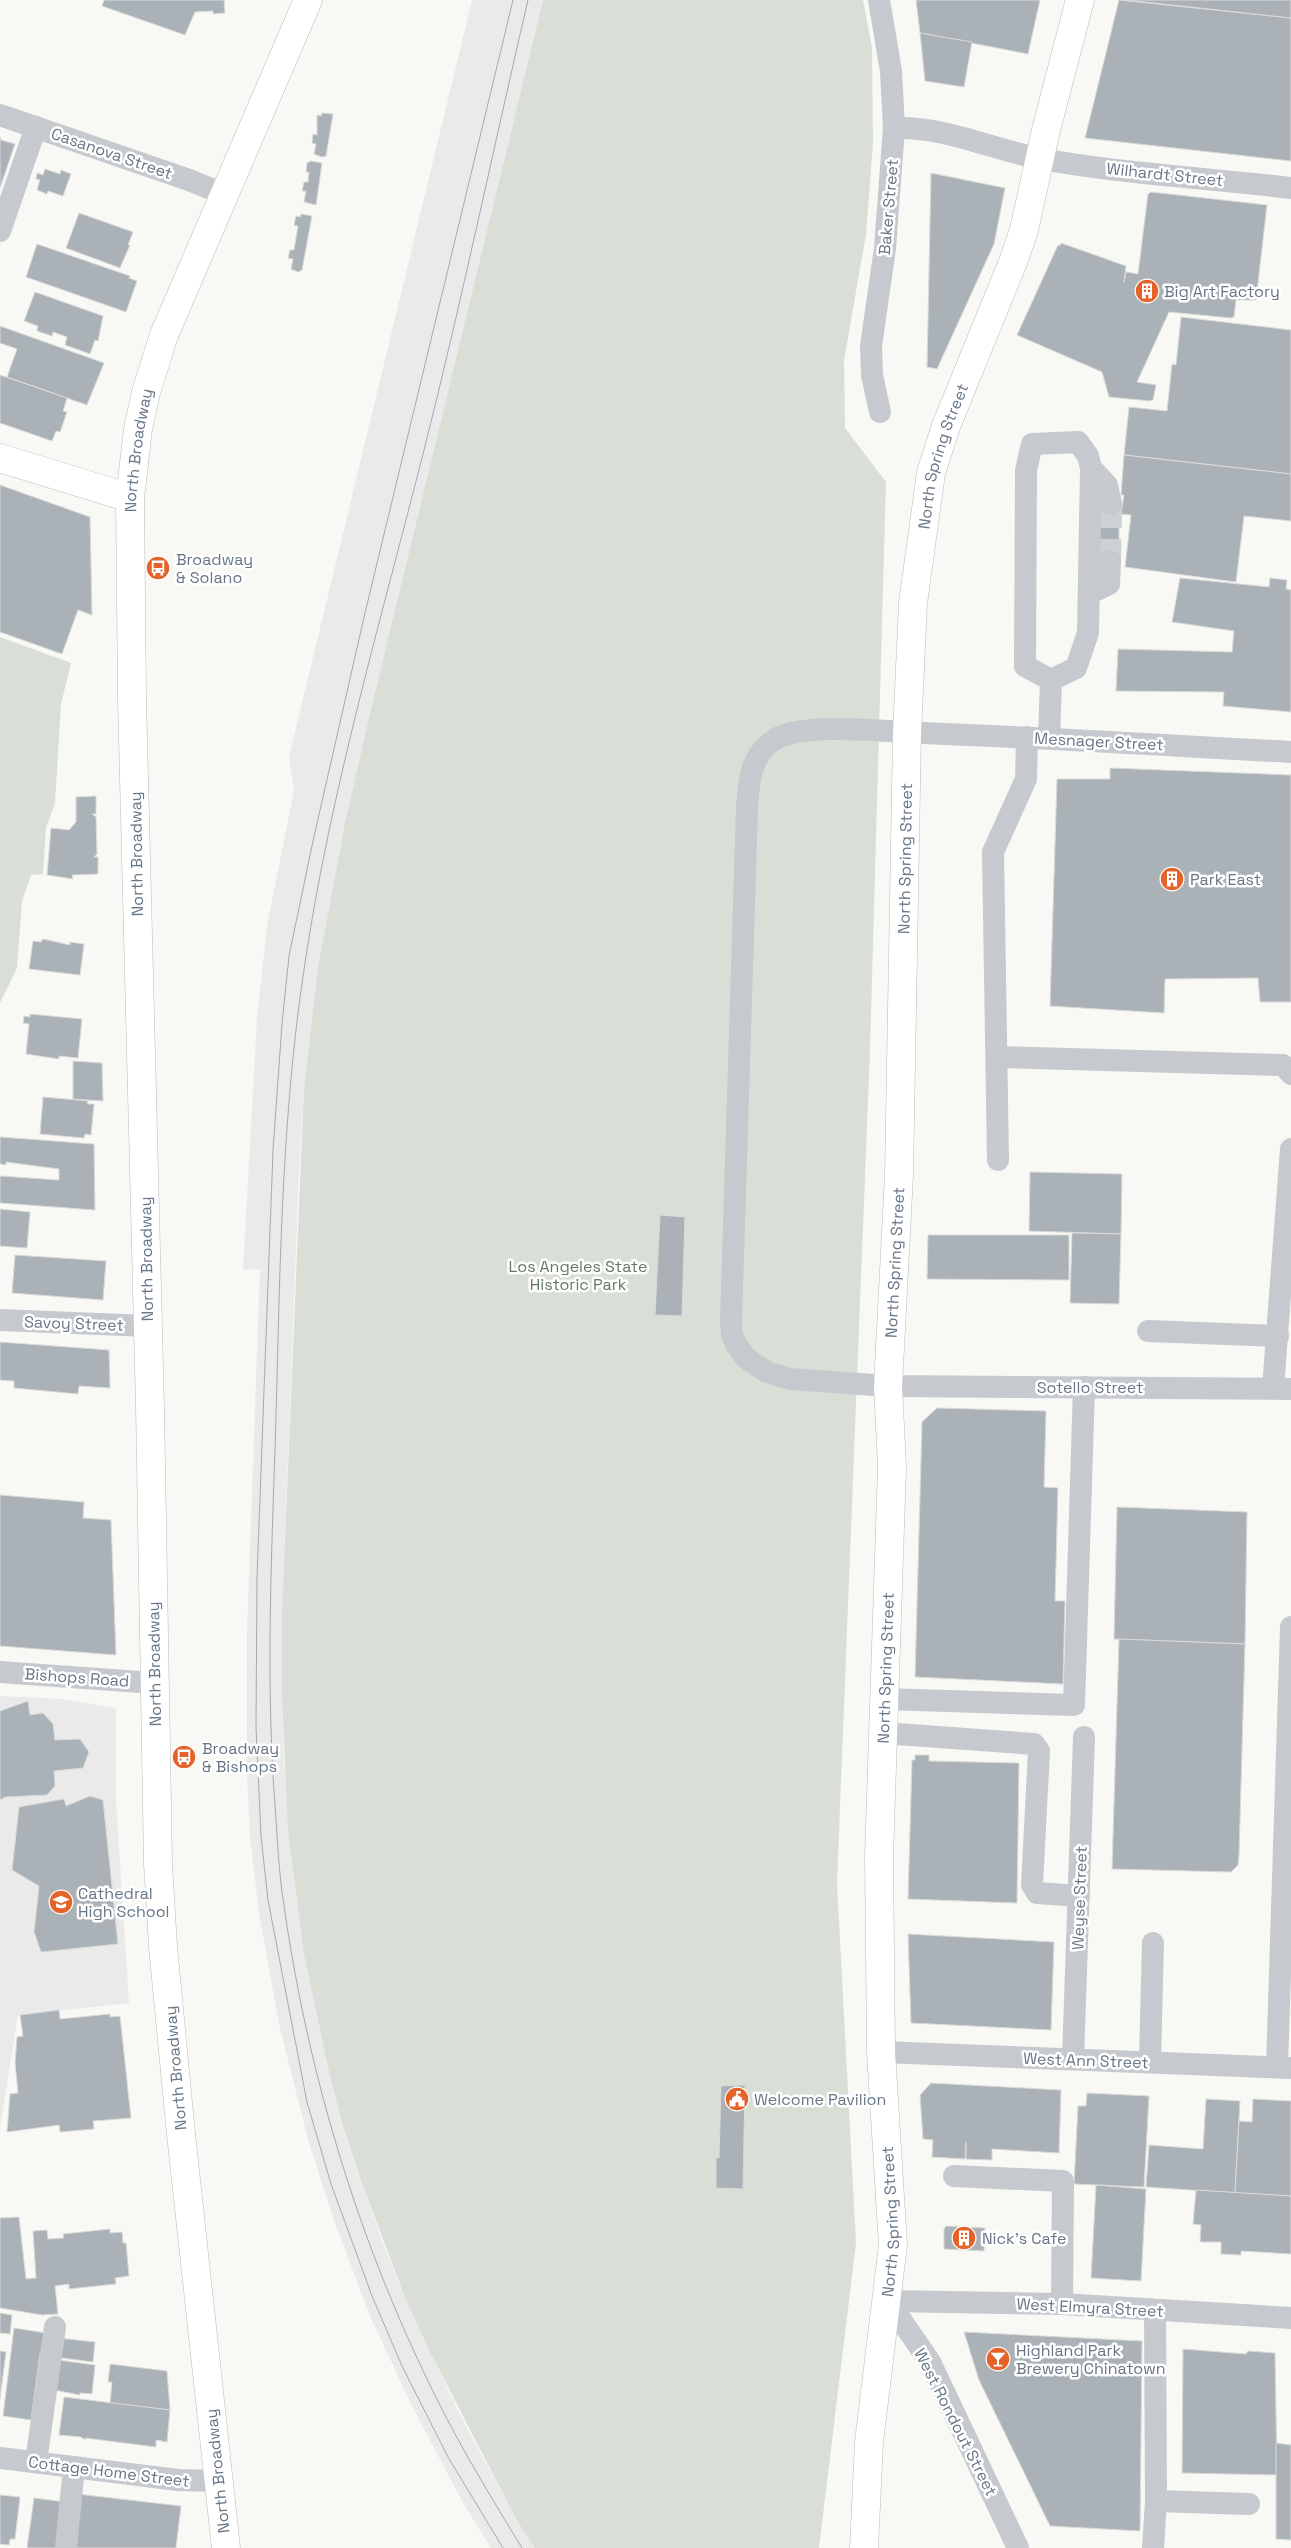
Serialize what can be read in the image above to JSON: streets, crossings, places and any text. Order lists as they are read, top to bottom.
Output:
{
  "streets": {
    "main road": ["North Broadway", "North Spring Street"],
    "street": [
      "Casanova Street",
      "Wilhardt Street",
      "Baker Street",
      "Mesnager Street",
      "Savoy Street",
      "Sotello Street",
      "Bishops Road",
      "Weyse Street",
      "West Ann Street",
      "West Elmyra Street",
      "West Rondout Street",
      "Cottage Home Street"
    ]
  },
  "crossings": [
    ["Casanova Street", "North Broadway"],
    ["Wilhardt Street", "Baker Street"],
    ["Wilhardt Street", "North Spring Street"],
    ["North Broadway", "Savoy Street"],
    ["North Broadway", "Bishops Road"],
    ["North Broadway", "Cottage Home Street"],
    ["North Spring Street", "Mesnager Street"],
    ["North Spring Street", "Sotello Street"],
    ["North Spring Street", "West Ann Street"],
    ["North Spring Street", "West Elmyra Street"],
    ["North Spring Street", "West Rondout Street"],
    ["Mesnager Street", "Sotello Street"],
    ["Weyse Street", "West Ann Street"],
    ["West Elmyra Street", "West Rondout Street"]
  ],
  "parks": ["Los Angeles State Historic Park"],
  "places": {
    "building": ["Big Art Factory", "Park East", "Nick's Cafe"],
    "bus stop": ["Broadway & Solano", "Broadway & Bishops"],
    "school or university": ["Cathedral High School"],
    "public building": ["Welcome Pavilion"],
    "bar": ["Highland Park Brewery Chinatown"]
  }
}
